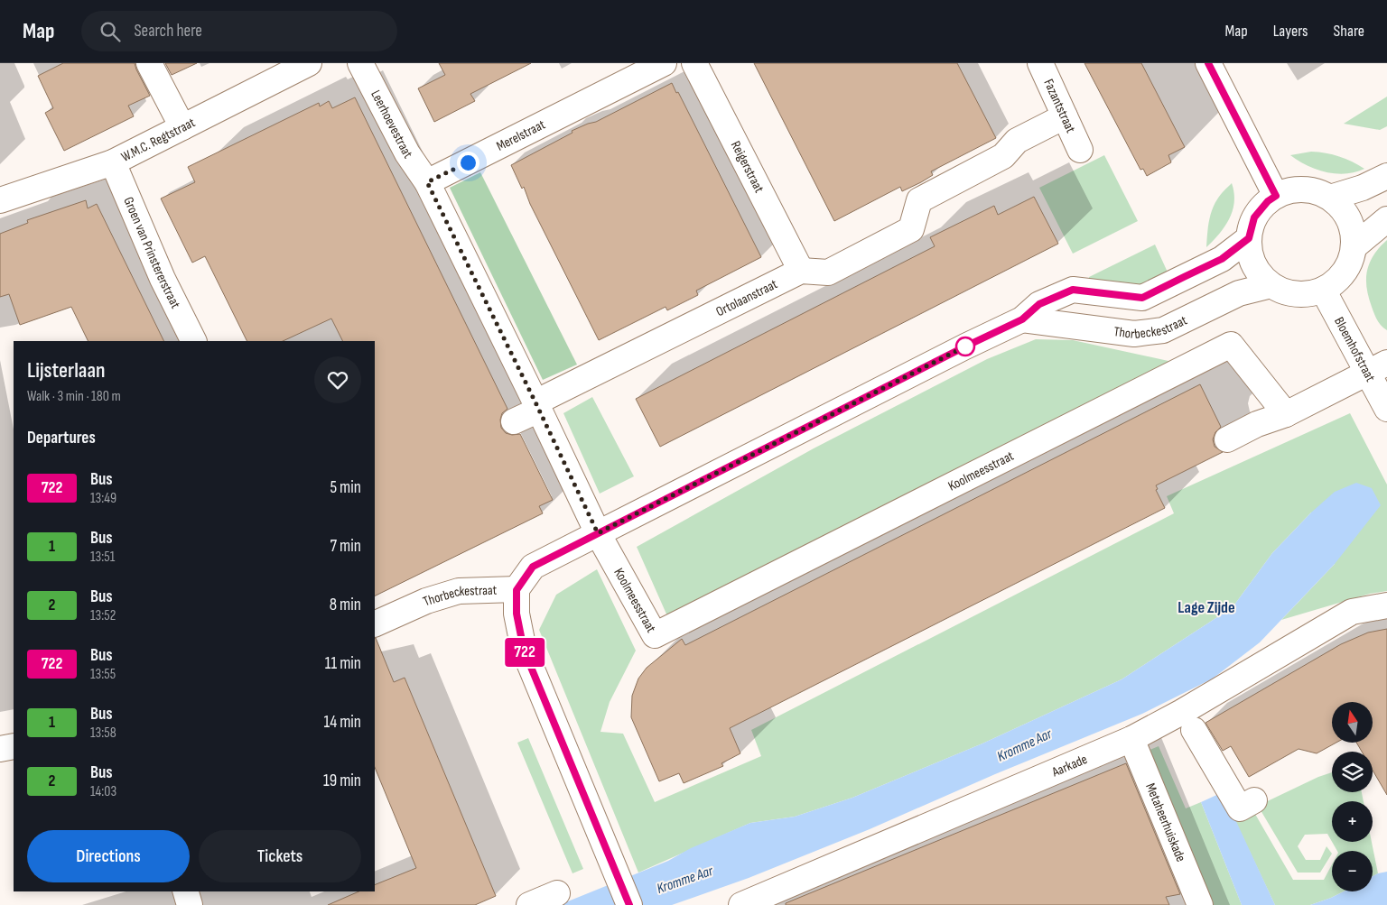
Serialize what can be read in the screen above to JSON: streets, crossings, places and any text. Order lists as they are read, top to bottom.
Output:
{
  "streets": {
    "street": [
      "Fazantstraat",
      "Leerhoevestraat",
      "Merelstraat",
      "W.M.C. Regtstraat",
      "Reigerstraat",
      "Groen van Prinstererstraat",
      "Ortolaanstraat",
      "Thorbeckestraat",
      "Bloemhofstraat",
      "Koolmeesstraat",
      "Aarkade",
      "Metaheerhuiskade"
    ]
  },
  "crossings": [
    ["Leerhoevestraat", "Merelstraat"],
    ["W.M.C. Regtstraat", "Groen van Prinstererstraat"],
    ["Reigerstraat", "Ortolaanstraat"],
    ["Thorbeckestraat", "Bloemhofstraat"],
    ["Thorbeckestraat", "Koolmeesstraat"],
    ["Aarkade", "Metaheerhuiskade"]
  ],
  "districts": ["Lage Zijde"],
  "water": ["Kromme Aar"],
  "lines": ["bus line 722"],
  "north": "top",
  "page": {
    "header": "Map",
    "search": "Search here",
    "nav": ["Map", "Layers", "Share"],
    "on_map": "722",
    "heading": [
      ["Lijsterlaan", "Walk · 3 min · 180 m"],
      "Departures"
    ],
    "list": [
      {
        "mark": "722",
        "name": "Bus",
        "note": "13:49",
        "value": "5 min"
      },
      {
        "mark": "1",
        "name": "Bus",
        "note": "13:51",
        "value": "7 min"
      },
      {
        "mark": "2",
        "name": "Bus",
        "note": "13:52",
        "value": "8 min"
      },
      {
        "mark": "722",
        "name": "Bus",
        "note": "13:55",
        "value": "11 min"
      },
      {
        "mark": "1",
        "name": "Bus",
        "note": "13:58",
        "value": "14 min"
      },
      {
        "mark": "2",
        "name": "Bus",
        "note": "14:03",
        "value": "19 min"
      }
    ],
    "map_buttons": ["+", "−"],
    "buttons": ["Directions", "Tickets"]
  }
}
